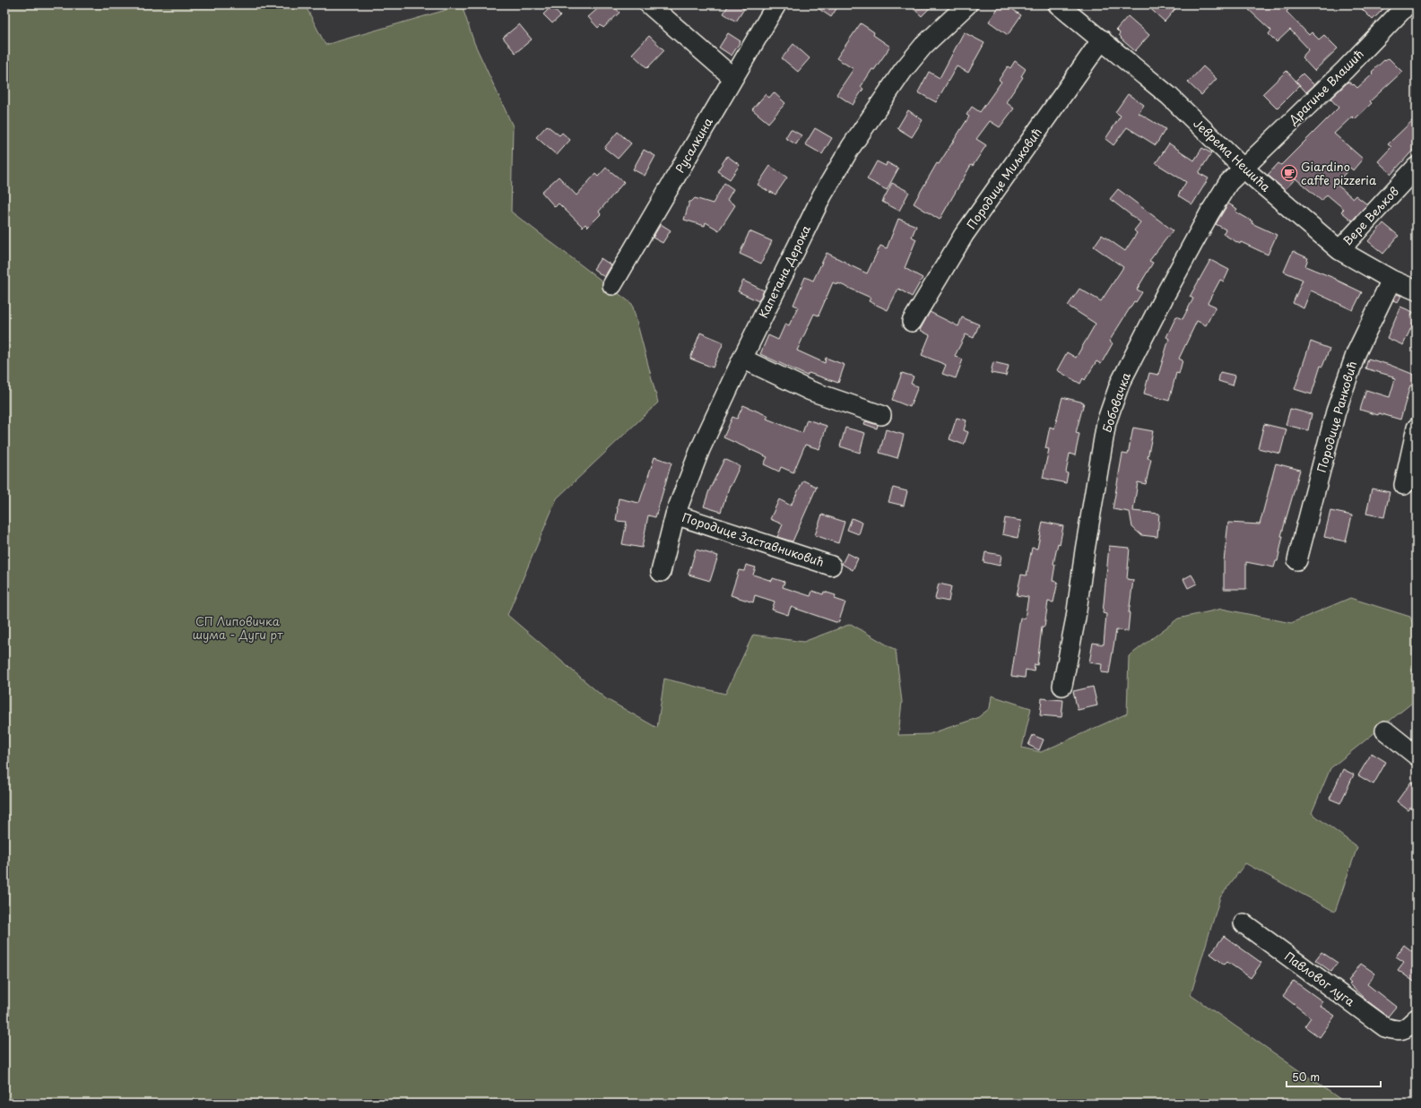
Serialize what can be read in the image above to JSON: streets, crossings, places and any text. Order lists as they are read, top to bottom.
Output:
{
  "streets": {
    "street": [
      "Драгиње Влашић",
      "Русалкина",
      "Јеврема Нешића",
      "Породице Миљковић",
      "Вере Вељков",
      "Капетана Дерока",
      "Бобовачка",
      "Породице Ранковић",
      "Породице Заставниковић",
      "Павловог луга"
    ]
  },
  "crossings": [
    ["Драгиње Влашић", "Јеврема Нешића"],
    ["Драгиње Влашић", "Бобовачка"],
    ["Јеврема Нешића", "Породице Миљковић"],
    ["Јеврема Нешића", "Вере Вељков"],
    ["Јеврема Нешића", "Бобовачка"],
    ["Јеврема Нешића", "Породице Ранковић"],
    ["Капетана Дерока", "Породице Заставниковић"]
  ],
  "parks": ["СП Липовичка шума - Дуги рт"],
  "places": {
    "cafe": ["Giardino caffe pizzeria"]
  },
  "scale_bar": "50 m"
}
